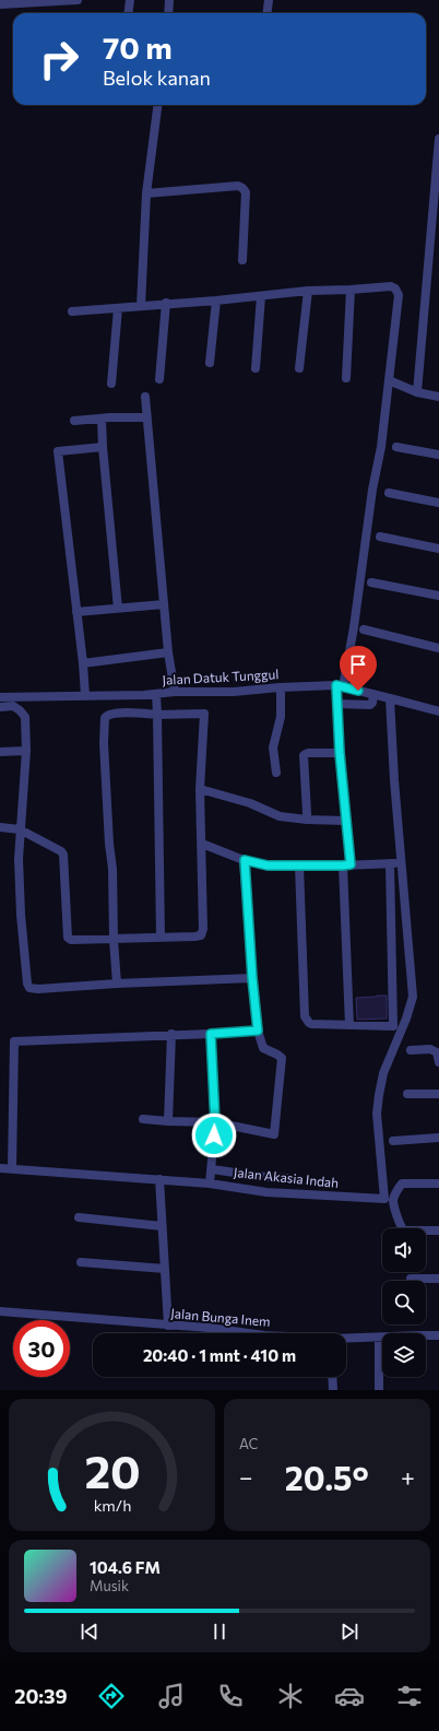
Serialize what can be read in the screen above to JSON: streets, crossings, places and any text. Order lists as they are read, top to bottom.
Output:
{
  "streets": {
    "street": ["Jalan Datuk Tunggul", "Jalan Akasia Indah", "Jalan Bunga Inem"]
  },
  "page": {
    "turn": ["70 m", "Belok kanan"],
    "limit": "30",
    "trip": "20:40 · 1 mnt · 410 m",
    "tile": "AC",
    "heat": ["−", "20.5°", "+"],
    "song": ["104.6 FM", "Musik"],
    "tabs": "20:39",
    "gauge": ["20", "km/h"]
  }
}
